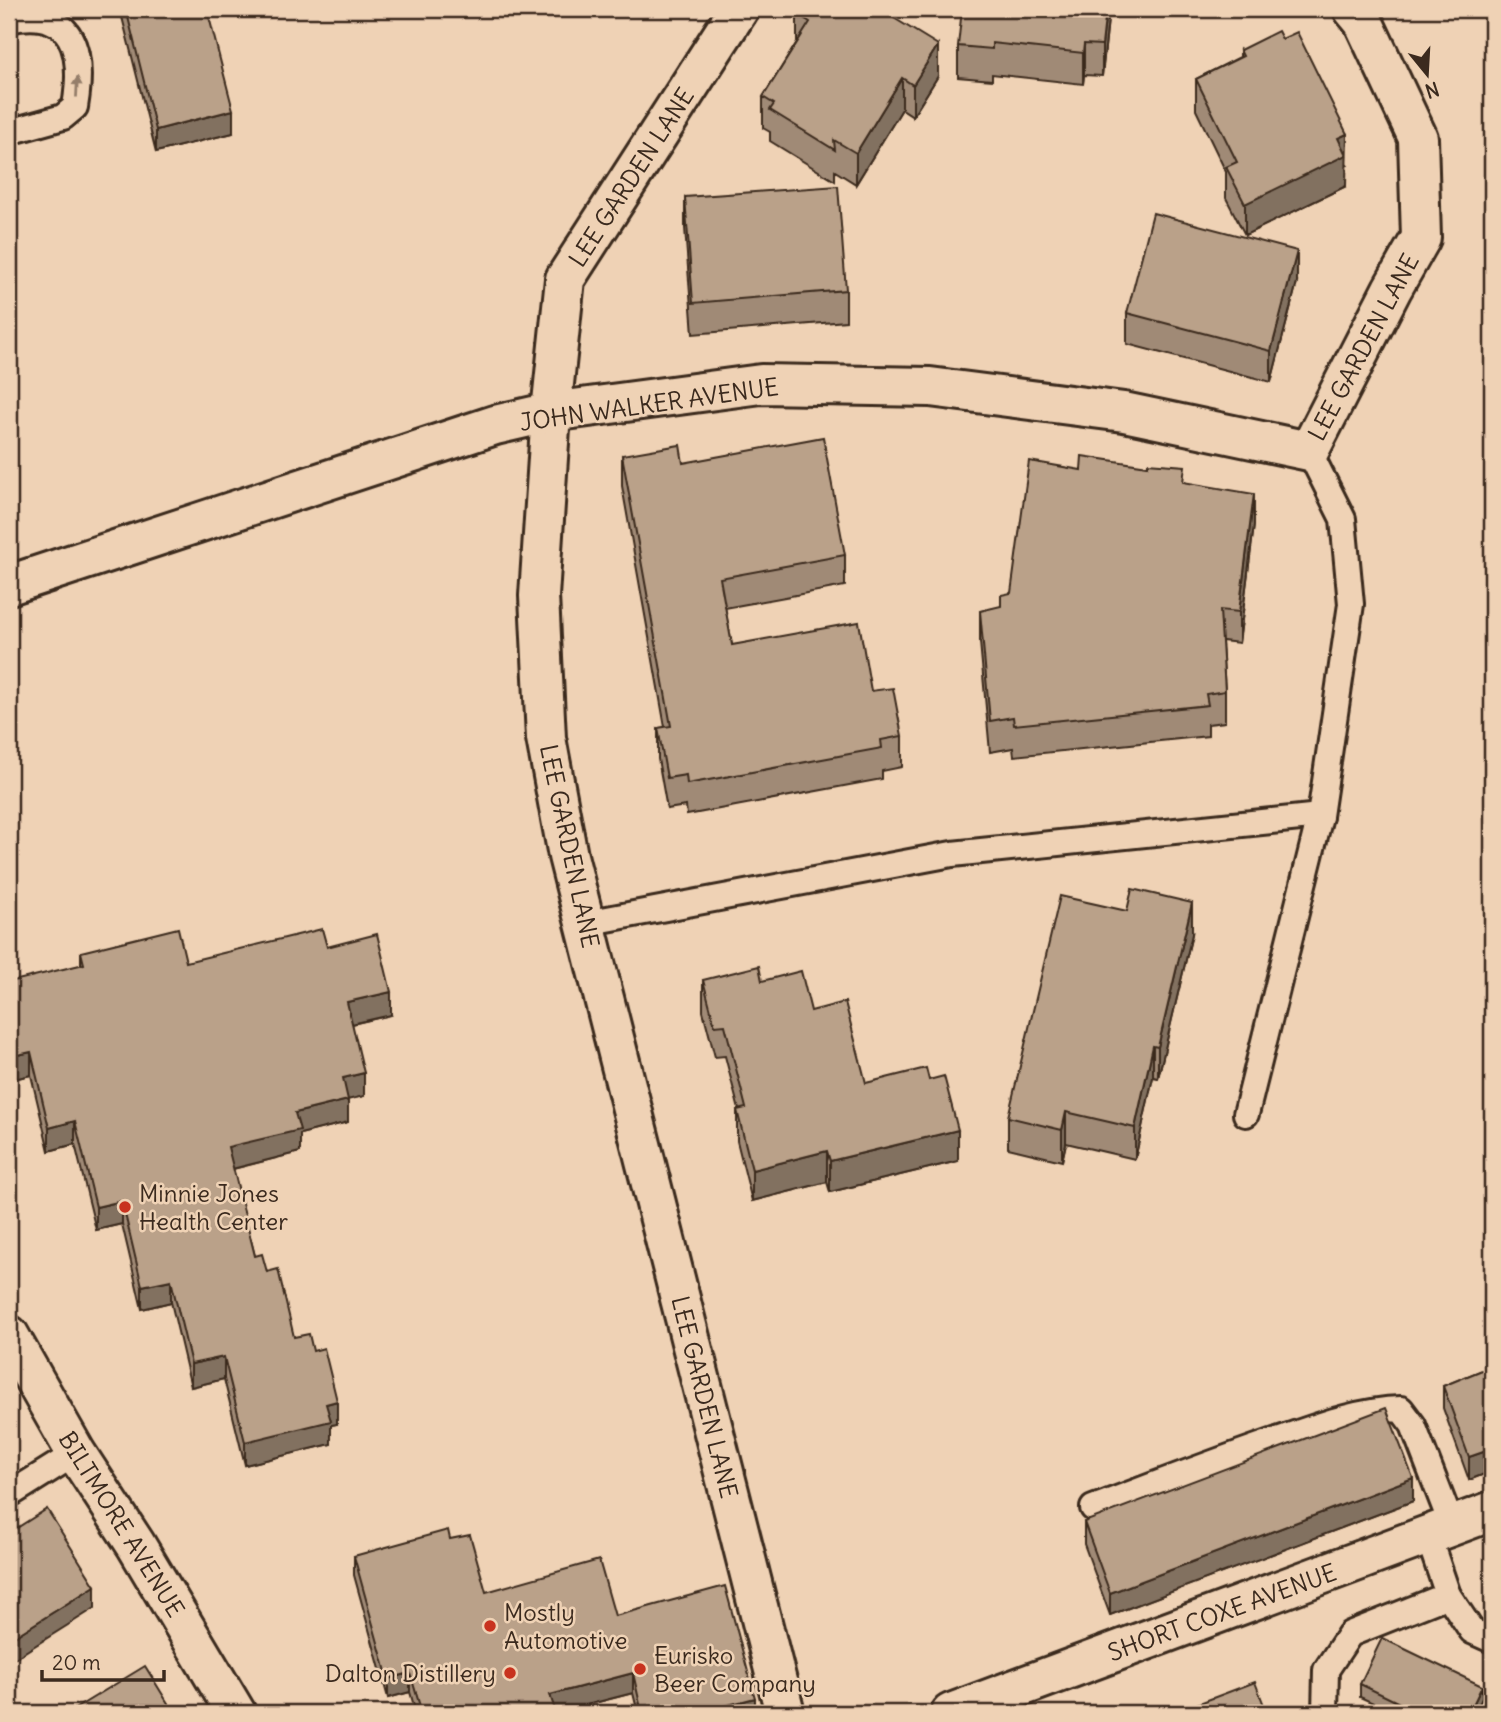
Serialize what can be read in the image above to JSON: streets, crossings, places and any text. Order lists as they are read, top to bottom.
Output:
{
  "streets": {
    "street": [
      "LEE GARDEN LANE",
      "JOHN WALKER AVENUE",
      "BILTMORE AVENUE",
      "SHORT COXE AVENUE"
    ]
  },
  "crossings": [
    ["LEE GARDEN LANE", "JOHN WALKER AVENUE"]
  ],
  "places": [
    "Minnie Jones Health Center",
    "Mostly Automotive",
    "Eurisko Beer Company",
    "Dalton Distillery"
  ],
  "scale_bar": "20 m",
  "north": "bottom"
}
